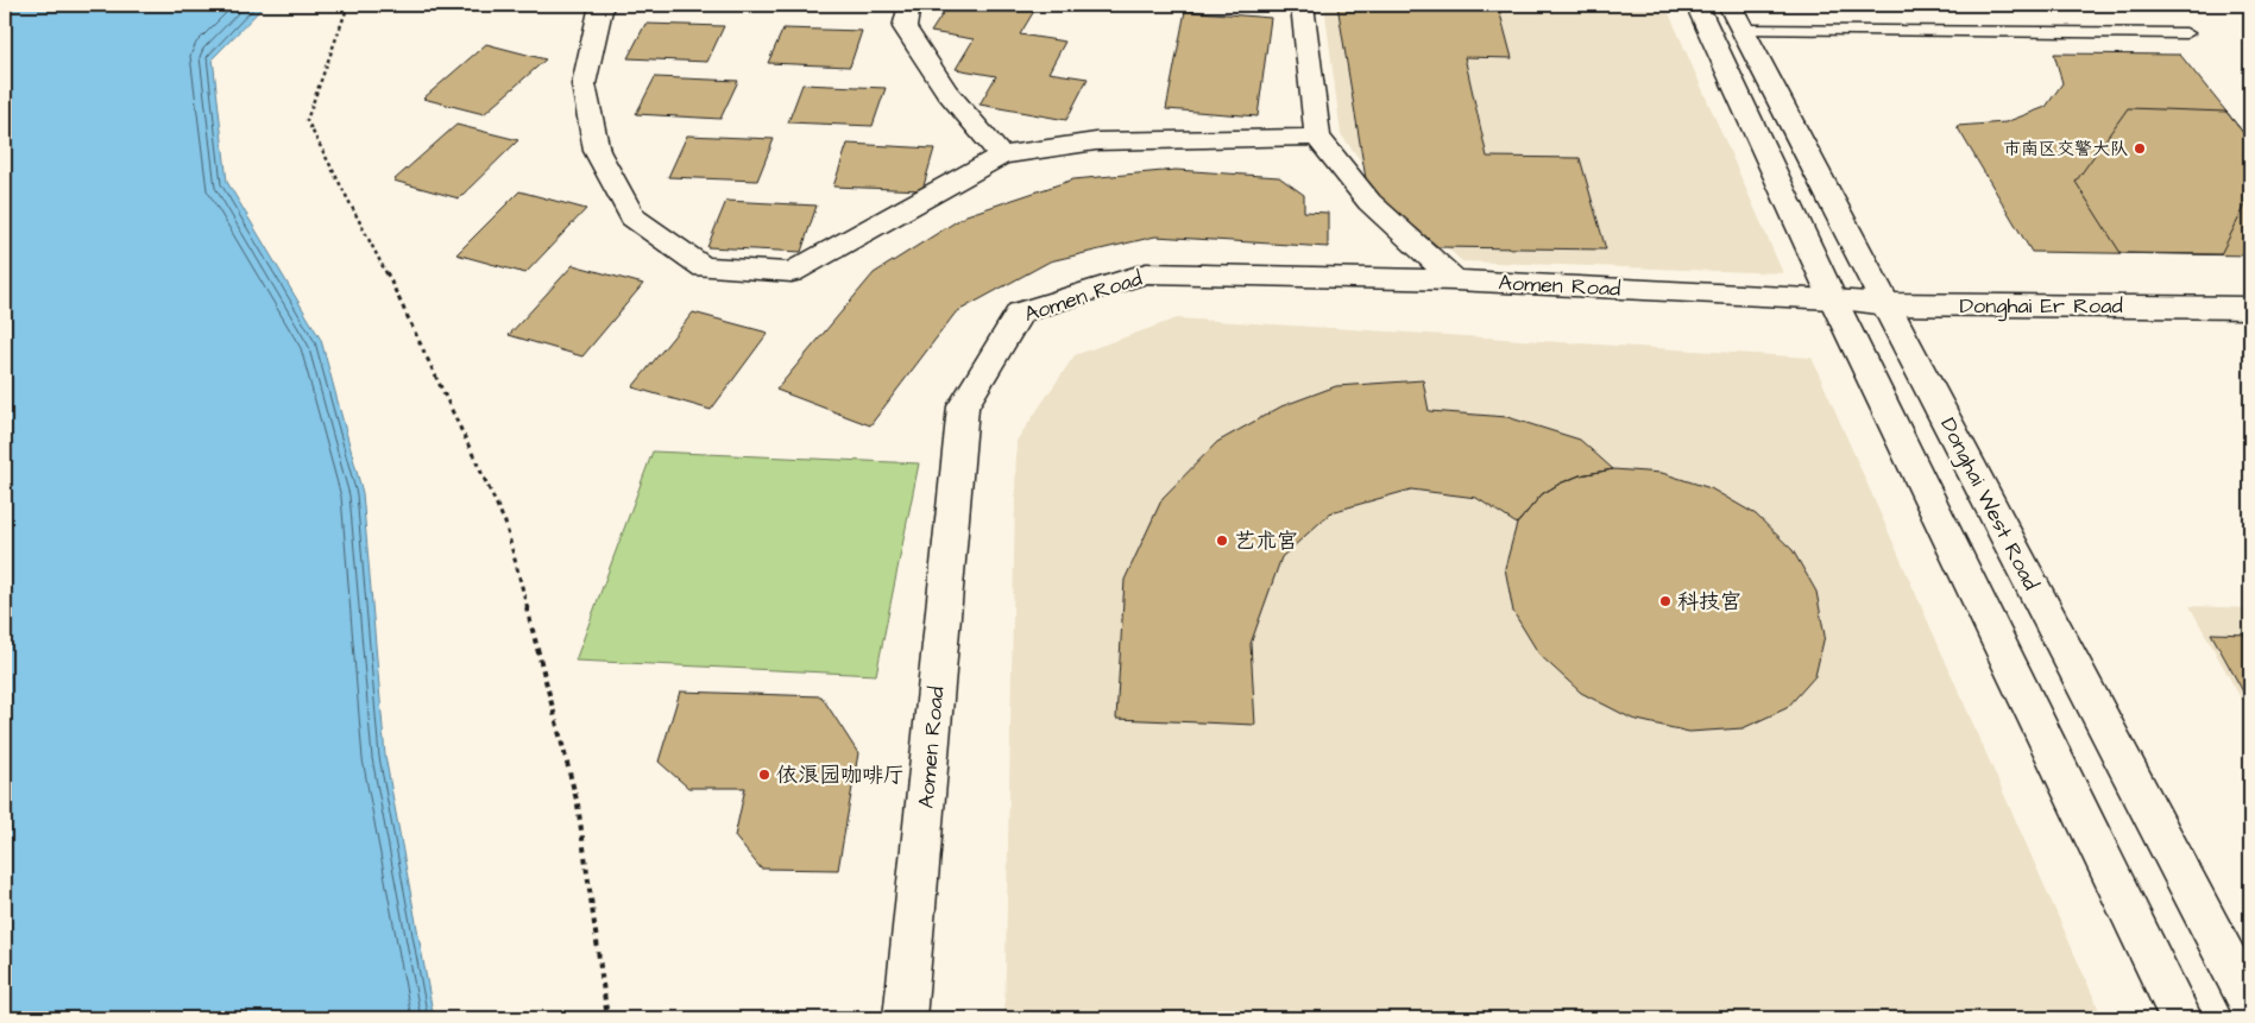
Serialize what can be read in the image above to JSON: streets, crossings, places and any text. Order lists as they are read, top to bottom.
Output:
{
  "streets": {
    "street": ["Aomen Road", "Donghai Er Road", "Donghai West Road"]
  },
  "crossings": [
    ["Aomen Road", "Donghai Er Road"],
    ["Donghai Er Road", "Donghai West Road"]
  ],
  "places": [
    "市南区交警大队",
    "艺术宫",
    "科技宫",
    "依浪园咖啡厅"
  ]
}
